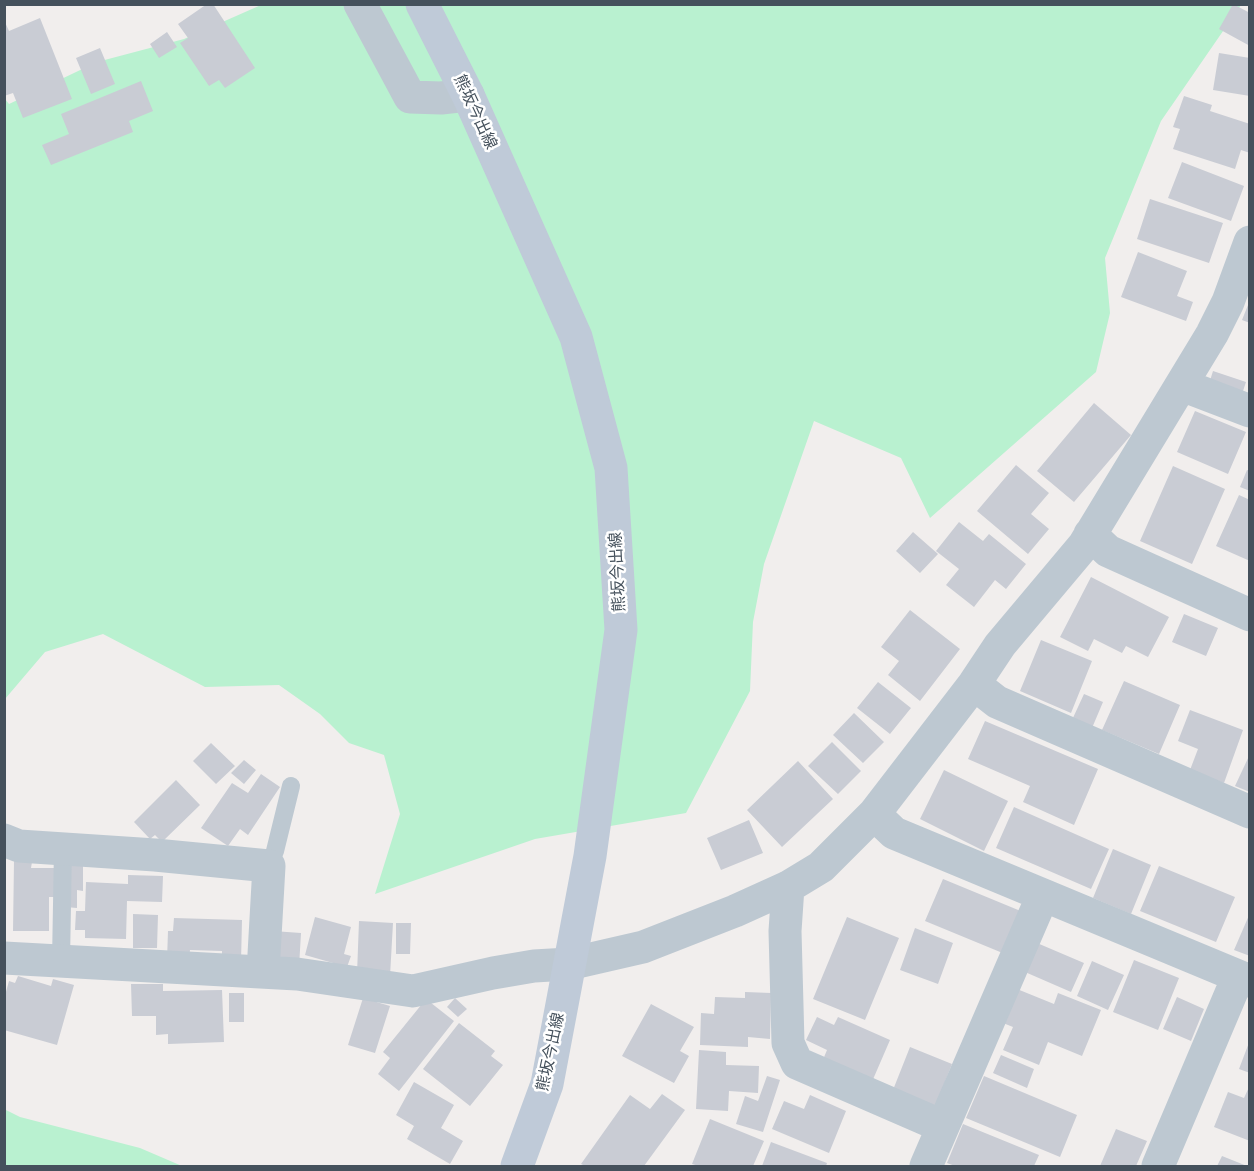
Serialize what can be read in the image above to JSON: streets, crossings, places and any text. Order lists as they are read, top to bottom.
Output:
{
  "streets": {
    "main road": ["熊坂今出線"]
  }
}
